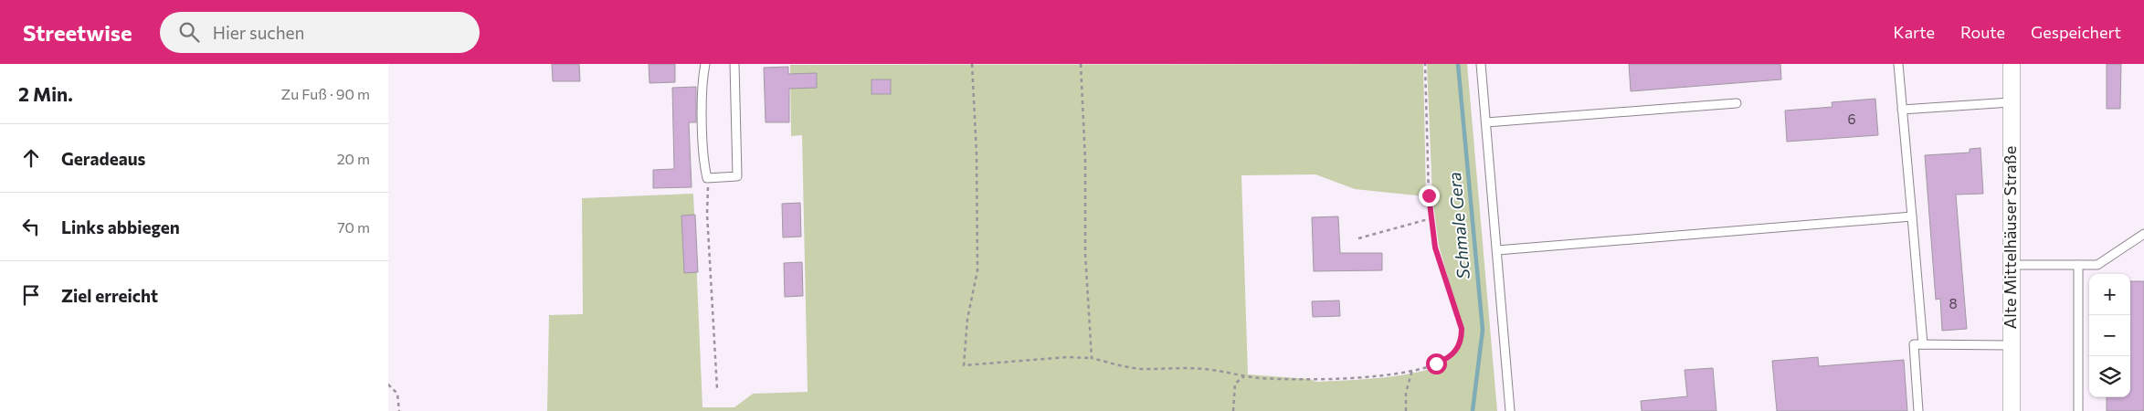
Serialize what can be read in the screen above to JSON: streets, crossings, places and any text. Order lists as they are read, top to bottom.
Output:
{
  "streets": {
    "street": ["Alte Mittelhäuser Straße"]
  },
  "water": ["Schmale Gera"],
  "house_numbers": ["6", "8"],
  "page": {
    "header": "Streetwise",
    "search": "Hier suchen",
    "nav": ["Karte", "Route", "Gespeichert"],
    "heading": ["2 Min.", "Zu Fuß · 90 m"],
    "list": [
      ["Geradeaus", "20 m"],
      ["Links abbiegen", "70 m"],
      "Ziel erreicht"
    ],
    "map_buttons": ["+", "−"]
  }
}
